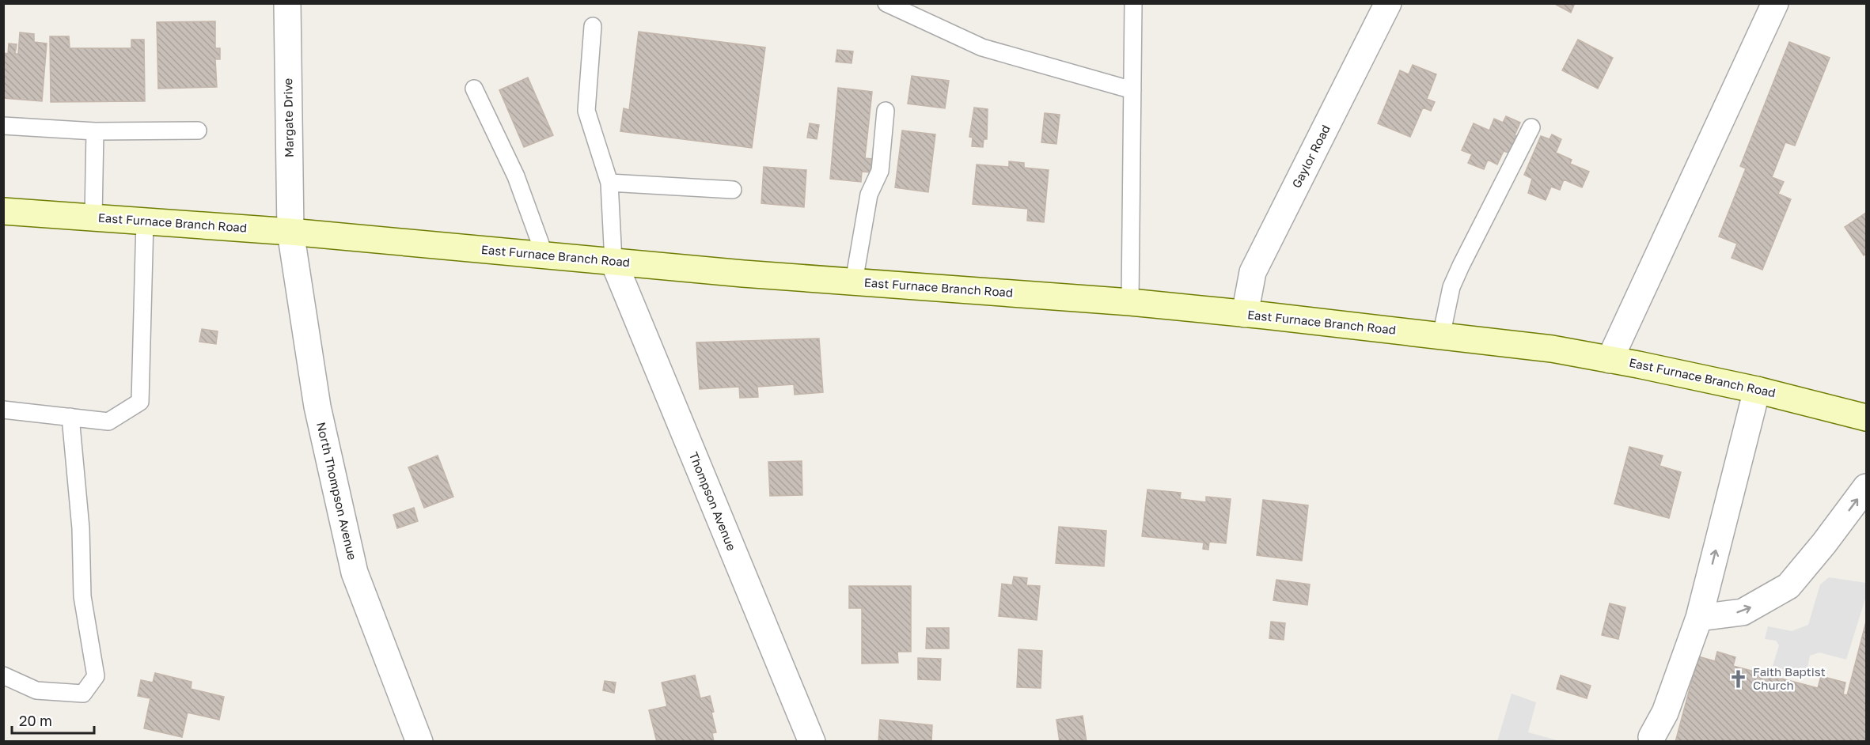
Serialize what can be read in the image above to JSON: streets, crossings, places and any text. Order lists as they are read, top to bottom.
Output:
{
  "streets": {
    "main road": ["East Furnace Branch Road"],
    "street": [
      "Margate Drive",
      "Gaylor Road",
      "North Thompson Avenue",
      "Thompson Avenue"
    ]
  },
  "crossings": [
    ["Margate Drive", "East Furnace Branch Road"],
    ["Margate Drive", "North Thompson Avenue"],
    ["Gaylor Road", "East Furnace Branch Road"],
    ["East Furnace Branch Road", "North Thompson Avenue"],
    ["East Furnace Branch Road", "Thompson Avenue"]
  ],
  "places": {
    "church": ["Faith Baptist Church"]
  },
  "scale_bar": "20 m"
}
